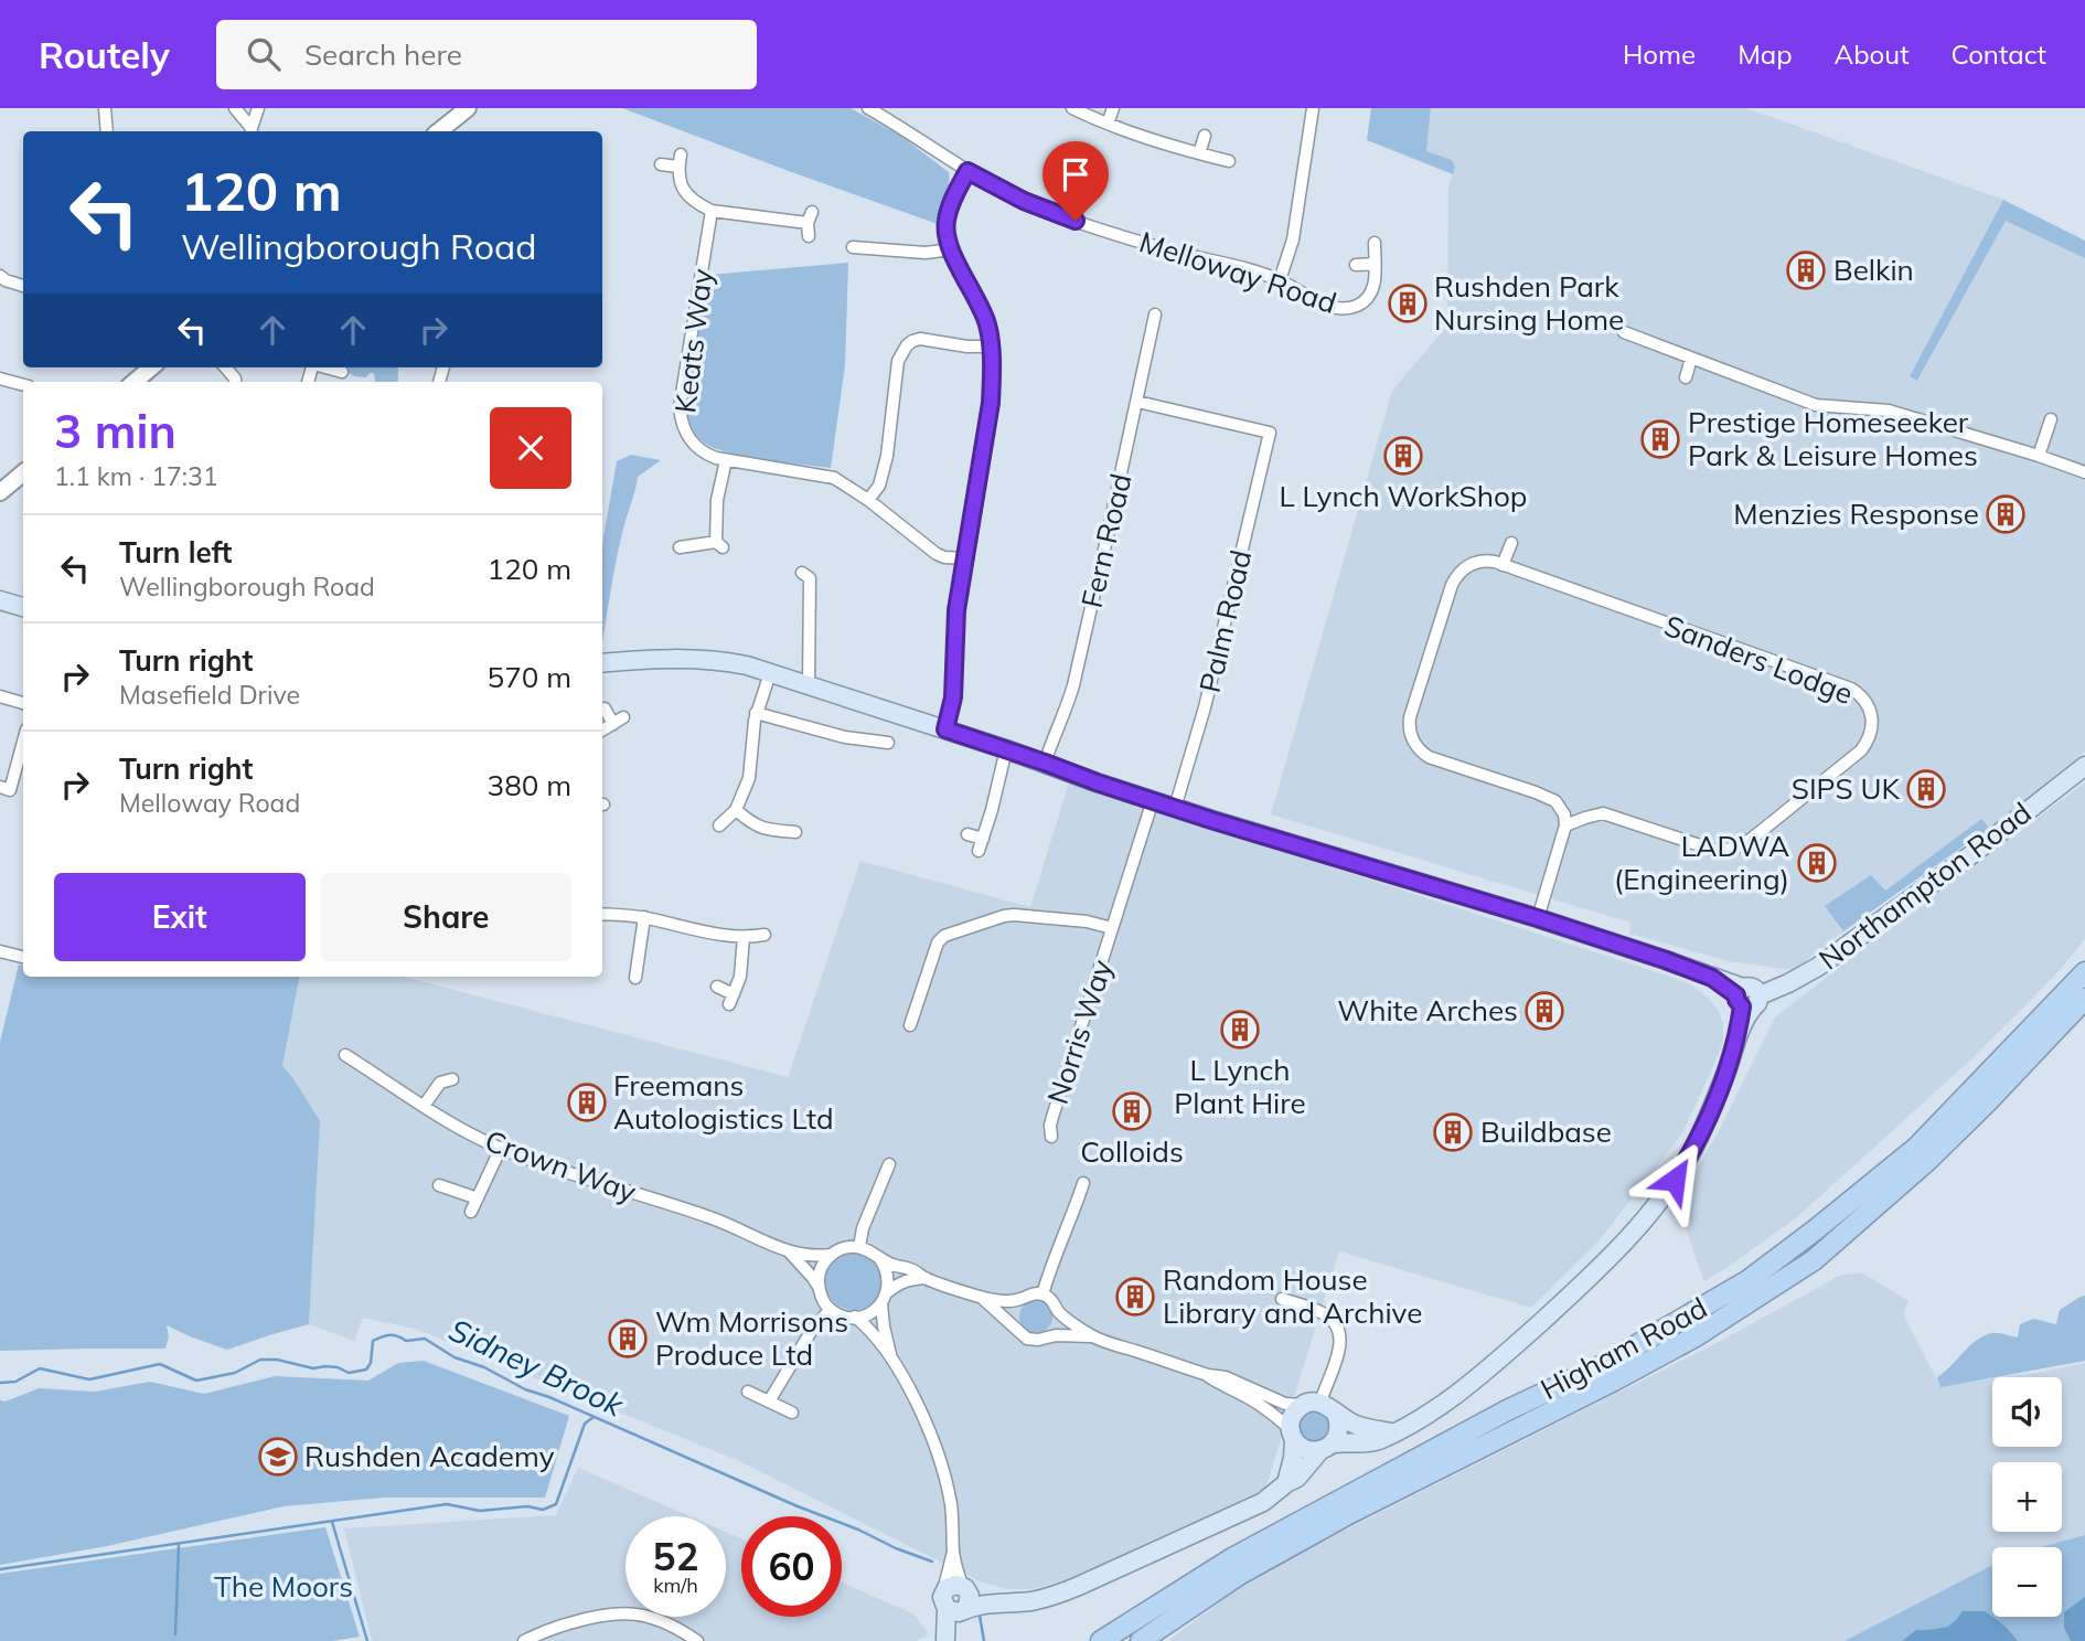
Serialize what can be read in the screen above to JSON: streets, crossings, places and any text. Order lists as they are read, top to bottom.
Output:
{
  "streets": {
    "highway": ["Higham Road"],
    "main road": ["Northampton Road"],
    "street": [
      "Melloway Road",
      "Keats Way",
      "Fern Road",
      "Palm Road",
      "Sanders Lodge",
      "Norris Way",
      "Crown Way"
    ]
  },
  "crossings": [
    ["Fern Road", "Palm Road"]
  ],
  "water": ["Sidney Brook"],
  "parks": ["The Moors"],
  "places": {
    "building": [
      "Belkin",
      "Rushden Park Nursing Home",
      "Prestige Homeseeker Park & Leisure Homes",
      "L Lynch WorkShop",
      "Menzies Response",
      "SIPS UK",
      "LADWA (Engineering)",
      "White Arches",
      "L Lynch Plant Hire",
      "Freemans Autologistics Ltd",
      "Colloids",
      "Buildbase",
      "Random House Library and Archive",
      "Wm Morrisons Produce Ltd"
    ],
    "school or university": ["Rushden Academy"]
  },
  "page": {
    "header": "Routely",
    "search": "Search here",
    "nav": [
      "Home",
      "Map",
      "About",
      "Contact"
    ],
    "turn": ["120 m", "Wellingborough Road"],
    "heading": ["3 min", "1.1 km · 17:31"],
    "list": [
      {
        "name": "Turn left",
        "note": "Wellingborough Road",
        "value": "120 m"
      },
      {
        "name": "Turn right",
        "note": "Masefield Drive",
        "value": "570 m"
      },
      {
        "name": "Turn right",
        "note": "Melloway Road",
        "value": "380 m"
      }
    ],
    "buttons": ["Exit", "Share"],
    "map_buttons": ["+", "−"],
    "speed": "52 km/h",
    "limit": "60"
  }
}
